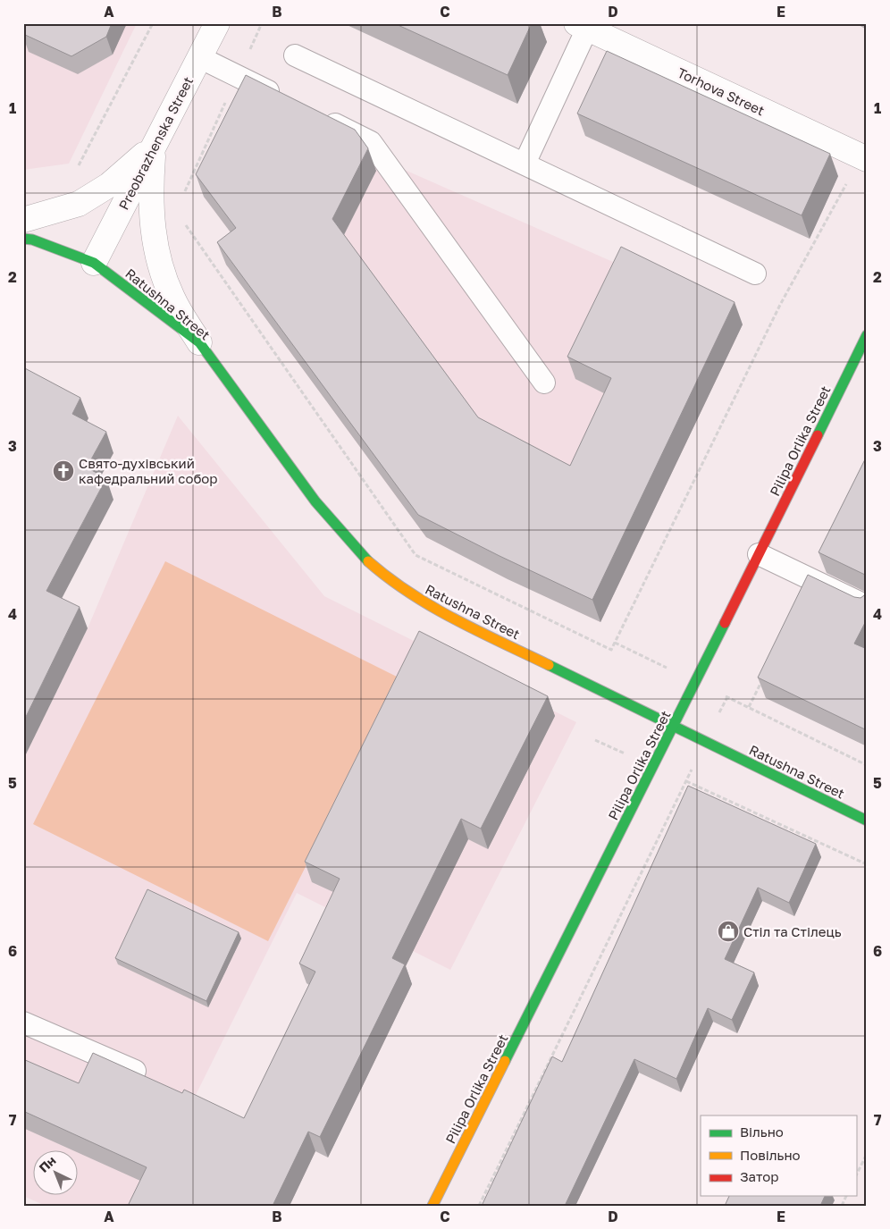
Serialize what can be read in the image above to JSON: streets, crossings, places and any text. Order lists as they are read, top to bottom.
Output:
{
  "streets": {
    "street": [
      "Torhova Street",
      "Preobrazhenska Street",
      "Ratushna Street",
      "Pilipa Orlika Street"
    ]
  },
  "crossings": [
    ["Preobrazhenska Street", "Ratushna Street"],
    ["Ratushna Street", "Pilipa Orlika Street"]
  ],
  "places": {
    "church": ["Свято-духівський кафедральний собор"],
    "shop": ["Стіл та Стілець"]
  },
  "legend": ["Вільно", "Повільно", "Затор"],
  "north": "top left",
  "grid": {
    "columns": [
      "A",
      "B",
      "C",
      "D",
      "E"
    ],
    "rows": [
      "1",
      "2",
      "3",
      "4",
      "5",
      "6",
      "7"
    ]
  }
}
